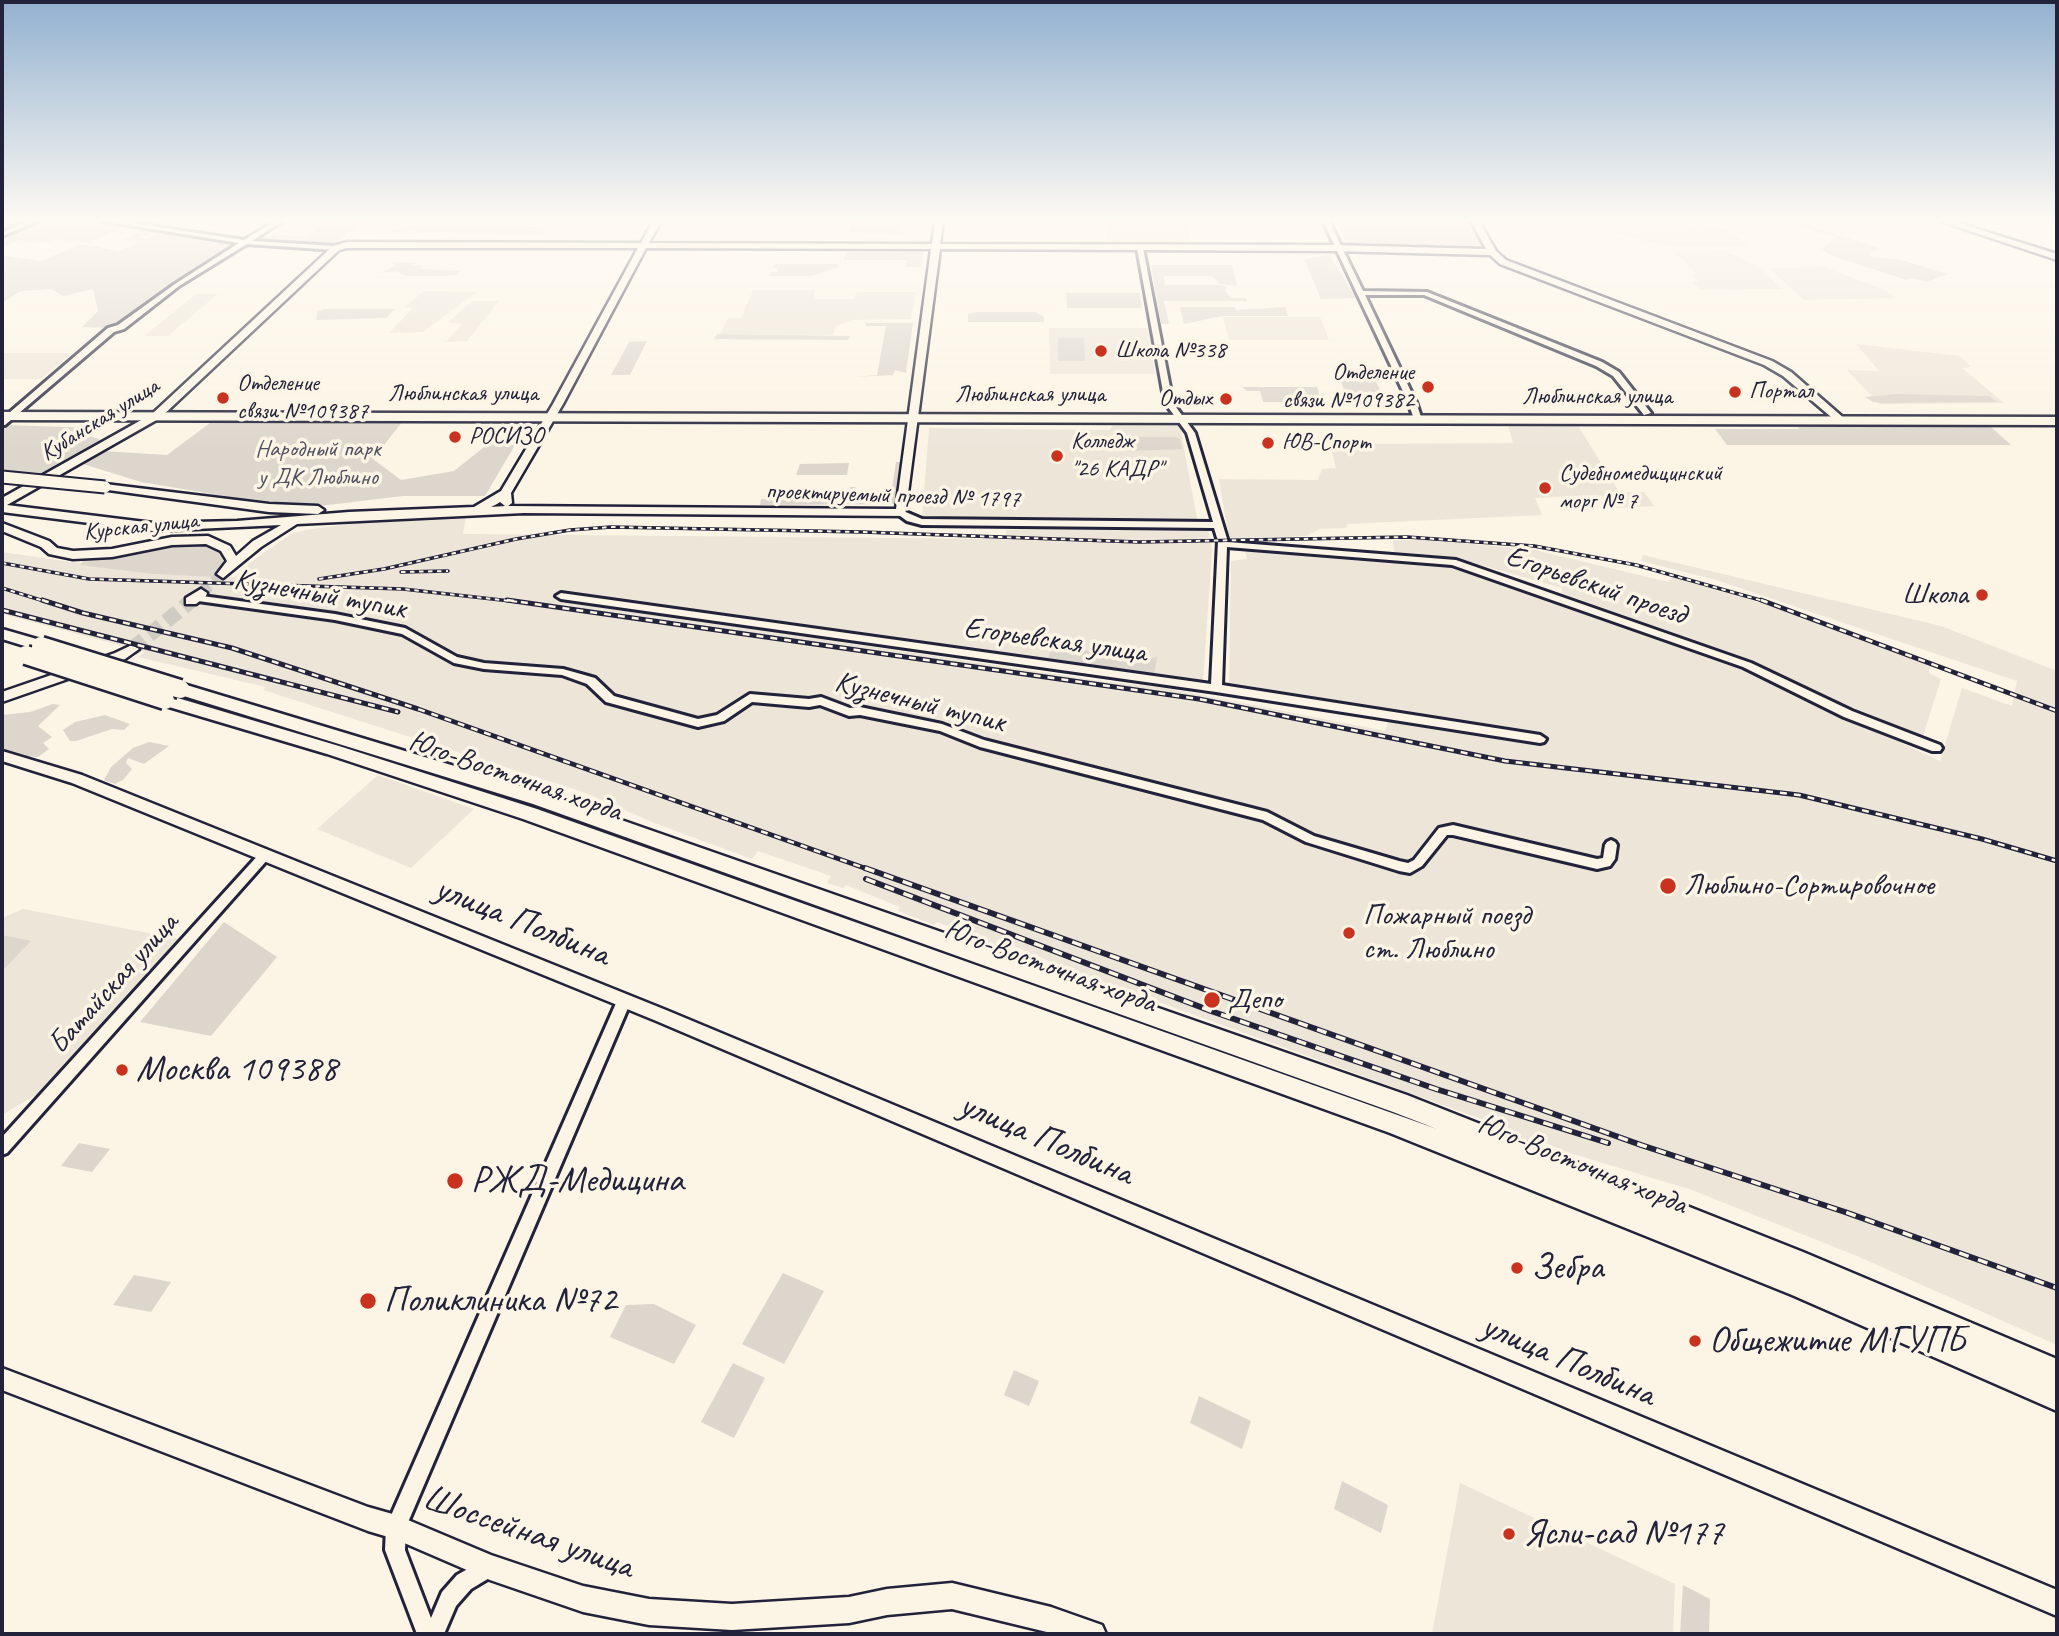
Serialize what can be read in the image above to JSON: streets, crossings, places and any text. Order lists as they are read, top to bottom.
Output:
{
  "streets": {
    "main road": [
      "Люблинская улица",
      "Кубанская улица",
      "проектируемый проезд № 1797",
      "Курская улица",
      "Юго-Восточная хорда",
      "улица Полбина",
      "Шоссейная улица"
    ],
    "street": [
      "Егорьевский проезд",
      "Кузнечный тупик",
      "Егорьевская улица",
      "Батайская улица"
    ]
  },
  "crossings": [
    ["Люблинская улица", "Кубанская улица"],
    ["улица Полбина", "Батайская улица"]
  ],
  "parks": ["Народный парк у ДК Люблино"],
  "places": [
    "Школа №338",
    "Отделение связи №109382",
    "Портал",
    "Отделение связи №109387",
    "Отдых",
    "РОСИЗО",
    "ЮВ-Спорт",
    "Колледж \"26 КАДР\"",
    "Судебномедицинский морг № 7",
    "Школа",
    "Люблино-Сортировочное",
    "Пожарный поезд ст. Люблино",
    "Депо",
    "Москва 109388",
    "РЖД-Медицина",
    "Зебра",
    "Поликлиника №72",
    "Общежитие МГУПБ",
    "Ясли-сад №177"
  ]
}
